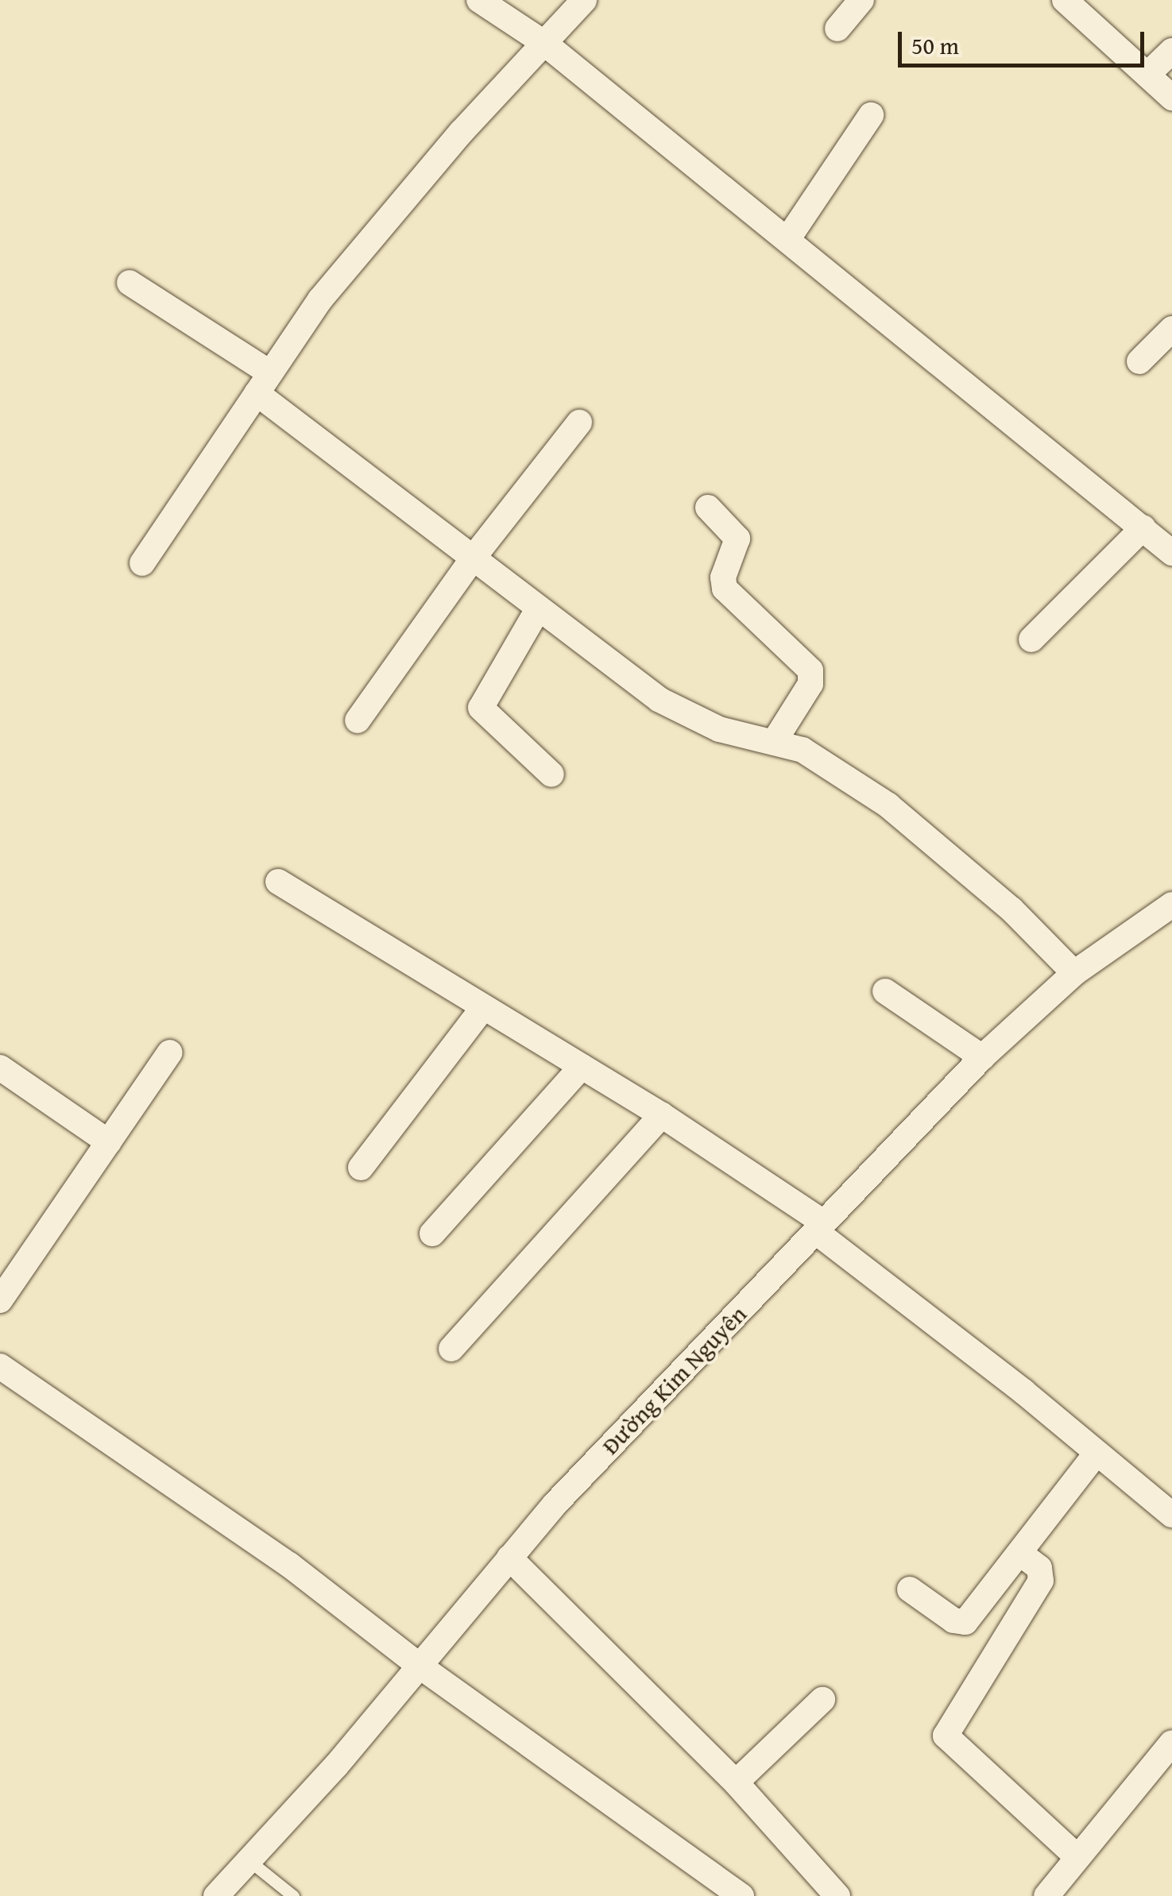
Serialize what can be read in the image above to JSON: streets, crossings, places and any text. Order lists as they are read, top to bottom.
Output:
{
  "streets": {
    "street": ["Đường Kim Nguyên"]
  },
  "scale_bar": "50 m"
}
